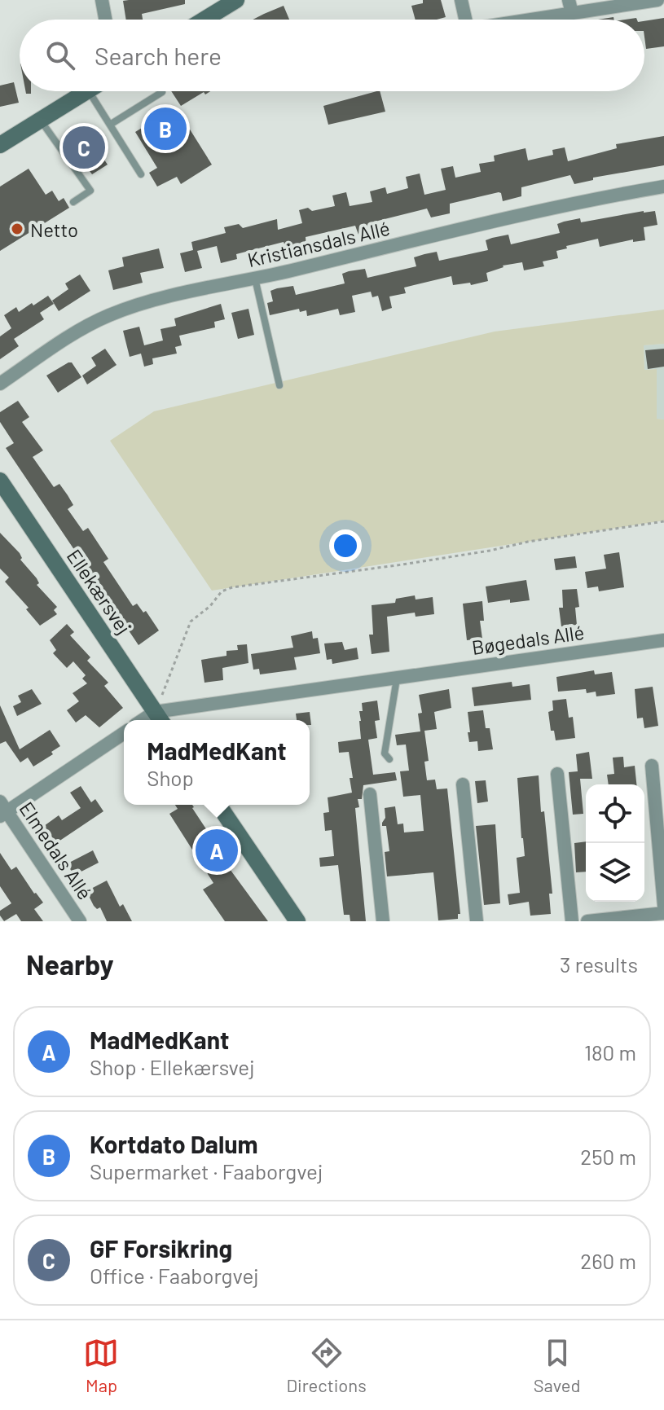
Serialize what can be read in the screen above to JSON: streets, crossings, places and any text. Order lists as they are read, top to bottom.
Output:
{
  "streets": {
    "street": [
      "Kristiansdals Allé",
      "Ellekærsvej",
      "Bøgedals Allé",
      "Elmedals Allé"
    ]
  },
  "crossings": [
    ["Ellekærsvej", "Bøgedals Allé"]
  ],
  "places": ["Netto"],
  "page": {
    "search": "Search here",
    "pins": ["B", "C", "A"],
    "popup": ["MadMedKant", "Shop"],
    "heading": ["Nearby", "3 results"],
    "list": [
      {
        "mark": "A",
        "name": "MadMedKant",
        "note": "Shop · Ellekærsvej",
        "value": "180 m"
      },
      {
        "mark": "B",
        "name": "Kortdato Dalum",
        "note": "Supermarket · Faaborgvej",
        "value": "250 m"
      },
      {
        "mark": "C",
        "name": "GF Forsikring",
        "note": "Office · Faaborgvej",
        "value": "260 m"
      }
    ],
    "nav": ["Map", "Directions", "Saved"]
  }
}
